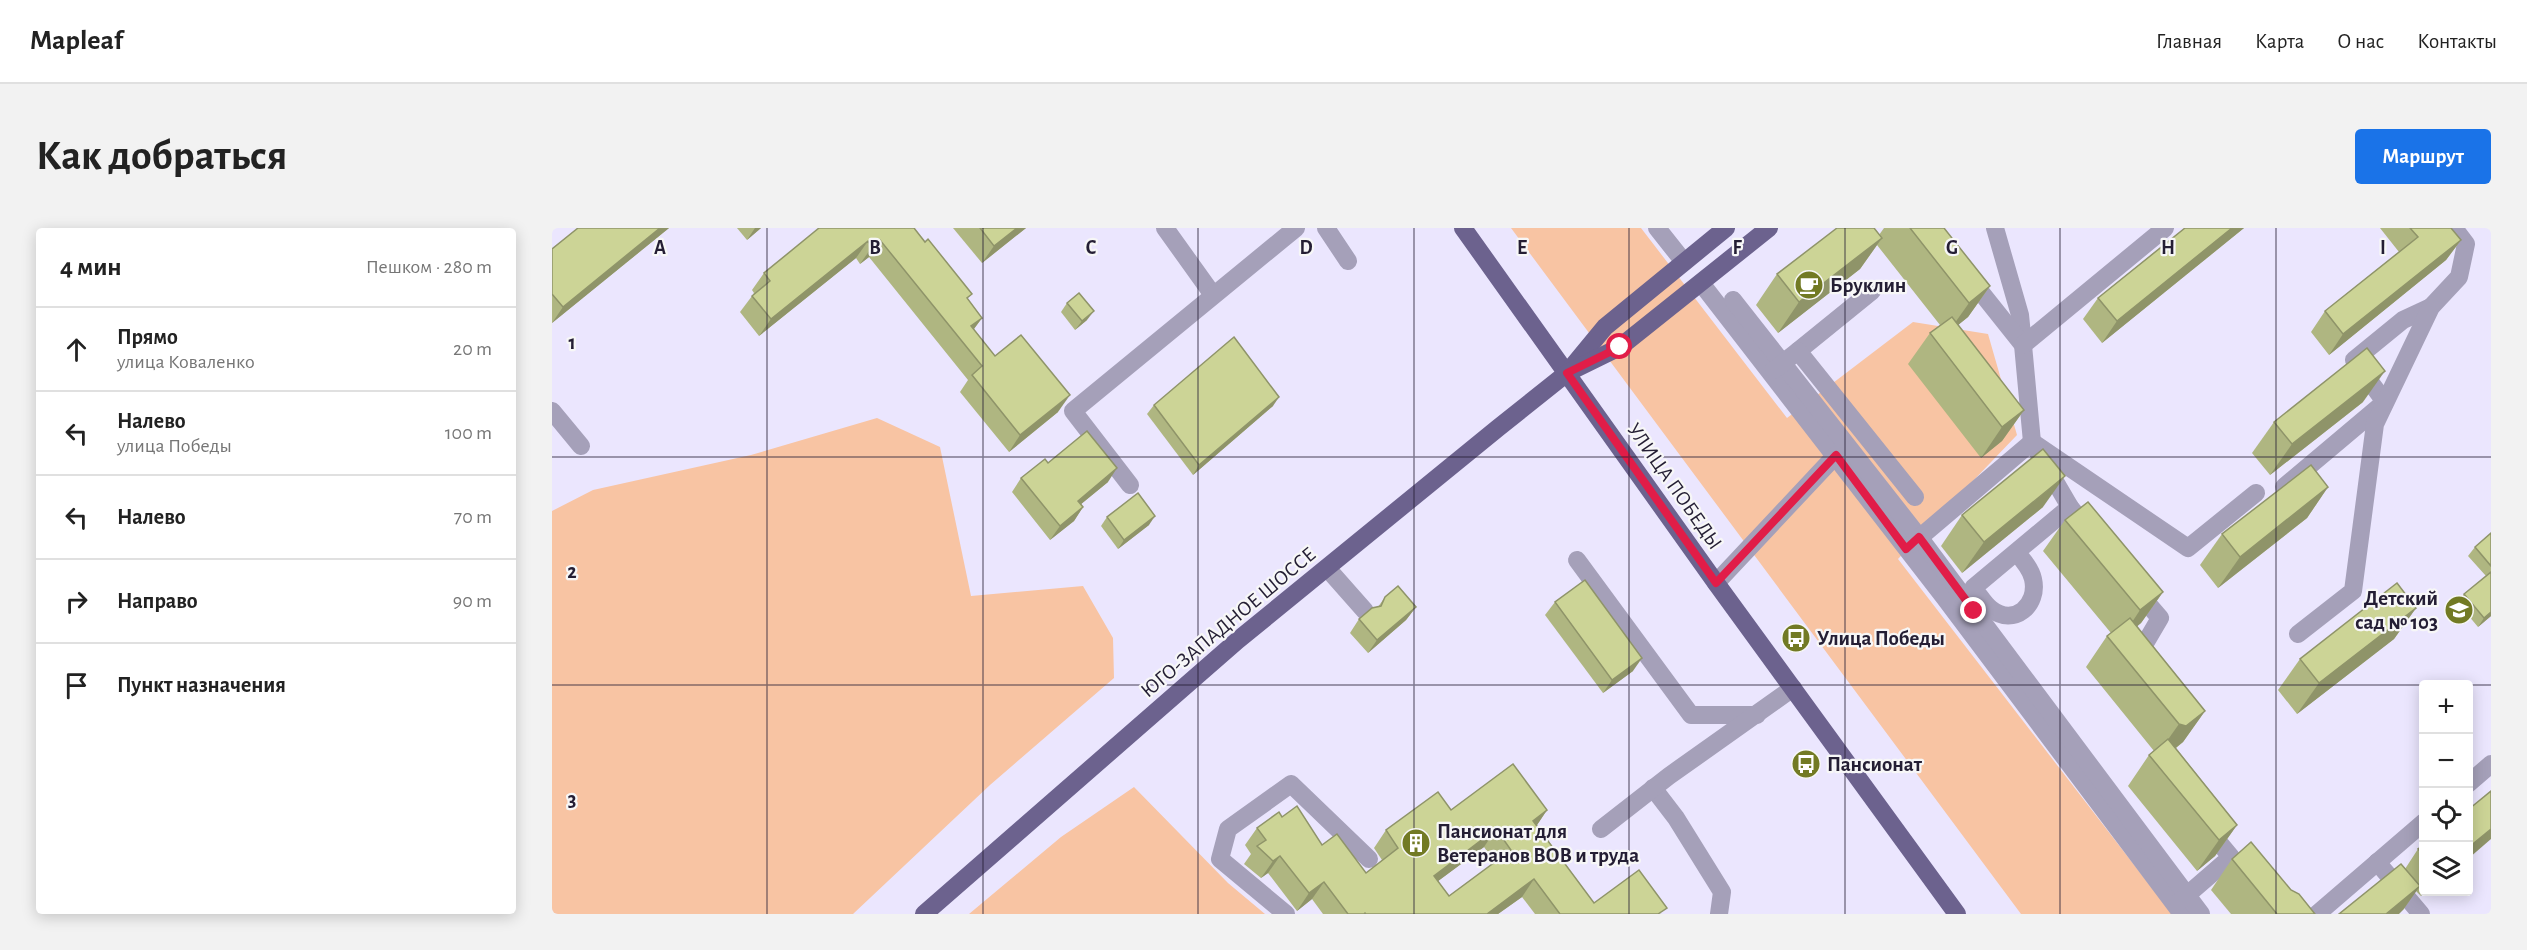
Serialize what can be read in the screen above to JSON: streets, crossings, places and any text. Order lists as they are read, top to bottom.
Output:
{
  "streets": {
    "main road": ["УЛИЦА ПОБЕДЫ", "ЮГО-ЗАПАДНОЕ ШОССЕ"]
  },
  "crossings": [
    ["УЛИЦА ПОБЕДЫ", "ЮГО-ЗАПАДНОЕ ШОССЕ"]
  ],
  "places": {
    "cafe": ["Бруклин"],
    "school or university": ["Детский сад № 103"],
    "bus stop": ["Улица Победы", "Пансионат"],
    "building": ["Пансионат для Ветеранов ВОВ и труда"]
  },
  "page": {
    "header": "Mapleaf",
    "nav": [
      "Главная",
      "Карта",
      "О нас",
      "Контакты"
    ],
    "buttons": "Маршрут",
    "title": "Как добраться",
    "heading": ["4 мин", "Пешком · 280 m"],
    "list": [
      ["Прямо", "улица Коваленко", "20 m"],
      ["Налево", "улица Победы", "100 m"],
      ["Налево", "70 m"],
      ["Направо", "90 m"],
      "Пункт назначения"
    ],
    "map_buttons": ["+", "−"]
  },
  "grid": {
    "columns": [
      "A",
      "B",
      "C",
      "D",
      "E",
      "F",
      "G",
      "H",
      "I"
    ],
    "rows": ["1", "2", "3"]
  }
}
